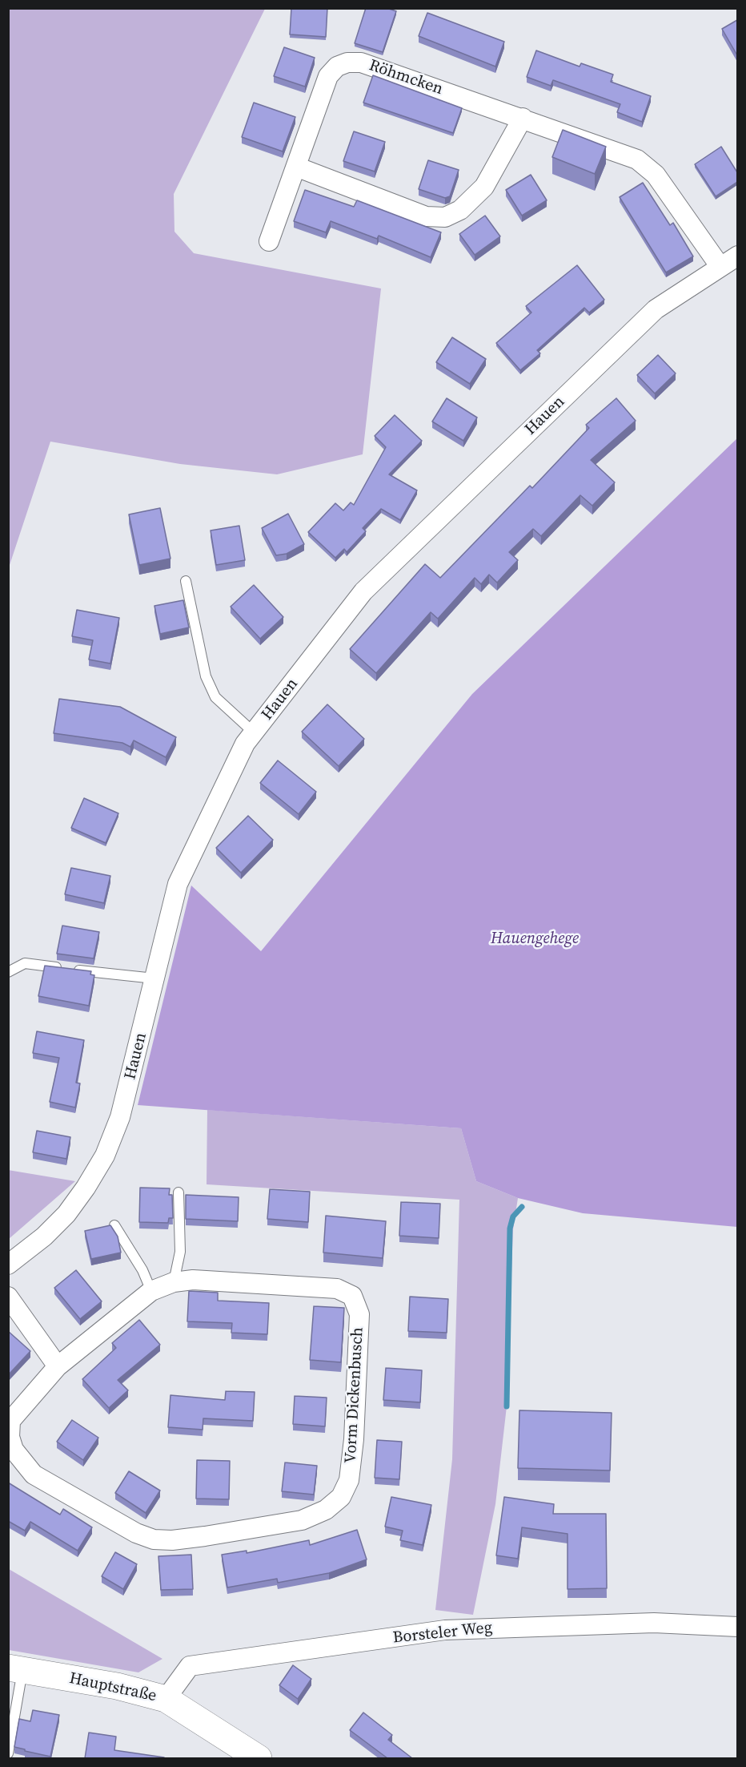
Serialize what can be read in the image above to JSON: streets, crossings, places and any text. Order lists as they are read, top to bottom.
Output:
{
  "streets": {
    "main road": ["Hauptstraße"],
    "street": [
      "Röhmcken",
      "Hauen",
      "Vorm Dickenbusch",
      "Borsteler Weg"
    ]
  },
  "crossings": [
    ["Röhmcken", "Hauen"],
    ["Borsteler Weg", "Hauptstraße"]
  ],
  "parks": ["Hauengehege"]
}
